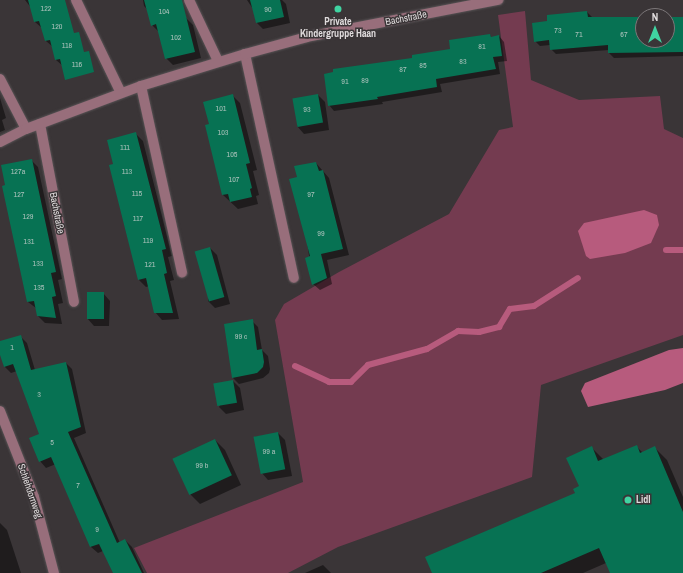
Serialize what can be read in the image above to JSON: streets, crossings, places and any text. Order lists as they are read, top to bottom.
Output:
{
  "streets": {
    "street": ["Bachstraße", "Schlehdornweg"]
  },
  "places": ["Private Kindergruppe Haan", "Lidl"],
  "house_numbers": [
    "122",
    "90",
    "104",
    "120",
    "73",
    "71",
    "67",
    "102",
    "118",
    "81",
    "83",
    "116",
    "85",
    "87",
    "89",
    "91",
    "101",
    "93",
    "103",
    "111",
    "105",
    "127a",
    "113",
    "107",
    "115",
    "127",
    "97",
    "129",
    "117",
    "99",
    "119",
    "131",
    "133",
    "121",
    "135",
    "99 c",
    "1",
    "3",
    "5",
    "99 a",
    "99 b",
    "7",
    "9"
  ],
  "north": "top"
}
